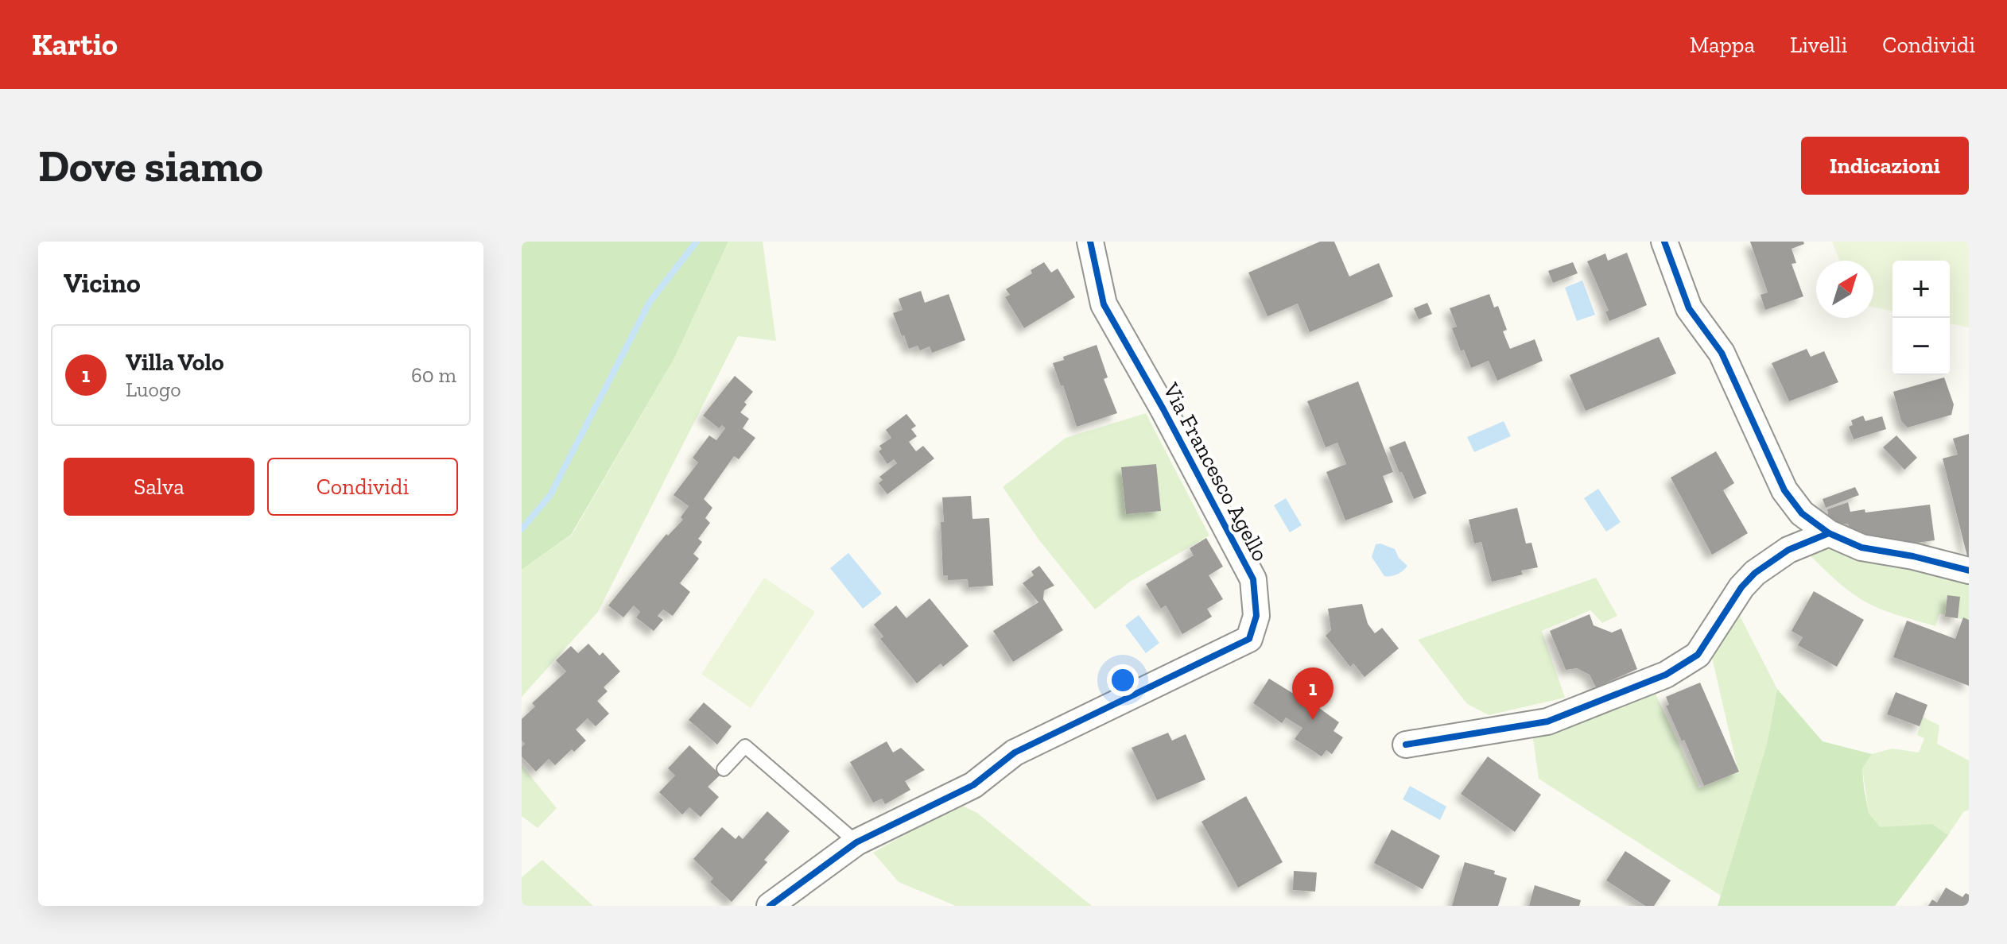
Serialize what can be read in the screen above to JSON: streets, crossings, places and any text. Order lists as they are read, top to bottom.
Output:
{
  "streets": {
    "street": ["Via Francesco Agello"]
  },
  "north": "top right",
  "page": {
    "header": "Kartio",
    "nav": ["Mappa", "Livelli", "Condividi"],
    "buttons": [
      "Indicazioni",
      ["Salva", "Condividi"]
    ],
    "title": "Dove siamo",
    "heading": "Vicino",
    "map_buttons": ["+", "−"],
    "list": [
      {
        "mark": "1",
        "name": "Villa Volo",
        "note": "Luogo",
        "value": "60 m"
      }
    ],
    "pins": "1"
  }
}
